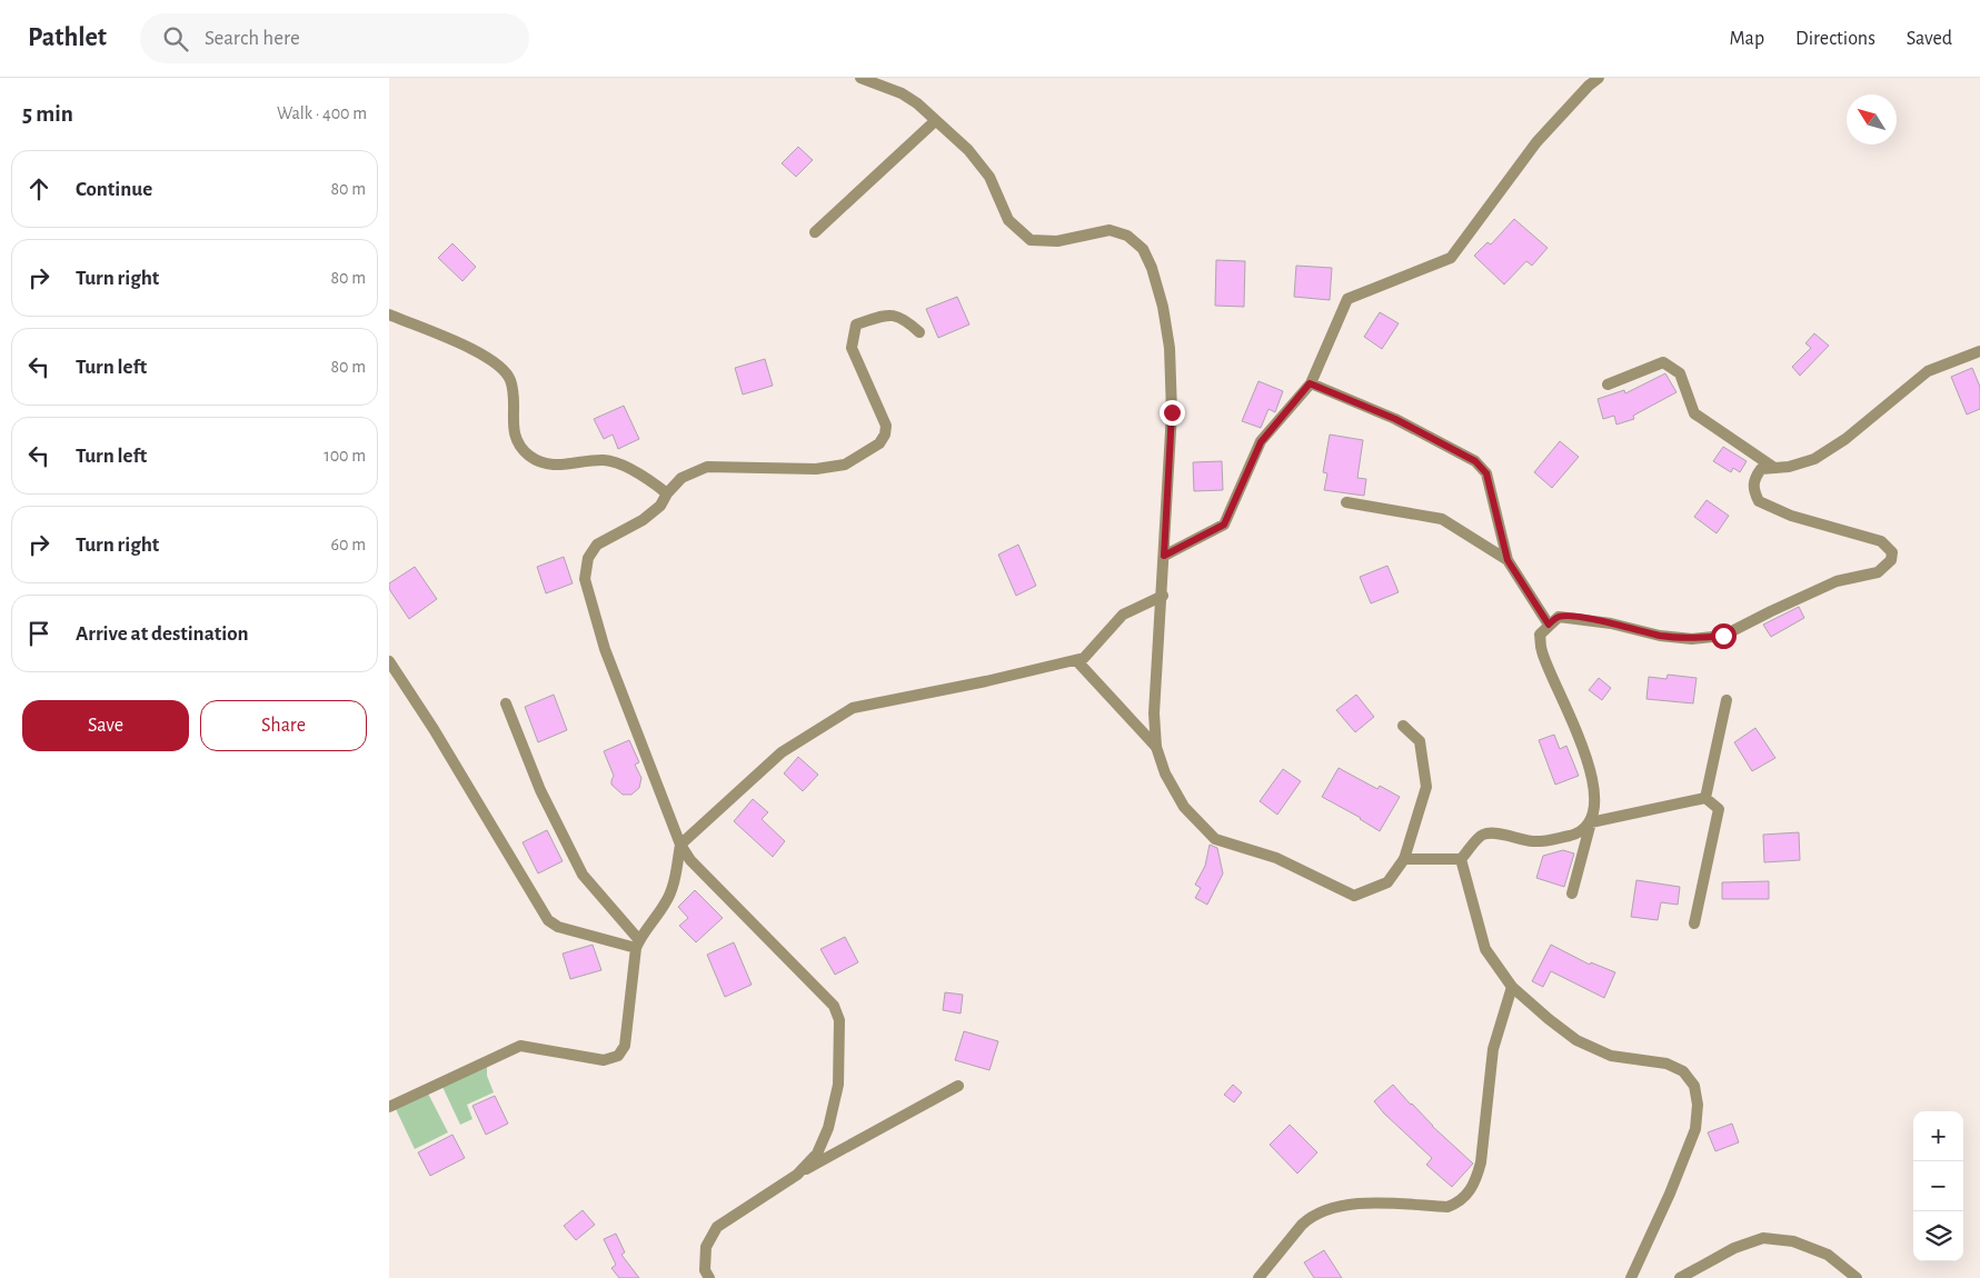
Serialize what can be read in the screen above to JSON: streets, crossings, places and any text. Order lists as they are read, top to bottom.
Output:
{
  "north": "top left",
  "page": {
    "header": "Pathlet",
    "search": "Search here",
    "nav": ["Map", "Directions", "Saved"],
    "heading": ["5 min", "Walk · 400 m"],
    "list": [
      ["Continue", "80 m"],
      ["Turn right", "80 m"],
      ["Turn left", "80 m"],
      ["Turn left", "100 m"],
      ["Turn right", "60 m"],
      "Arrive at destination"
    ],
    "buttons": ["Save", "Share"],
    "map_buttons": ["+", "−"]
  }
}
